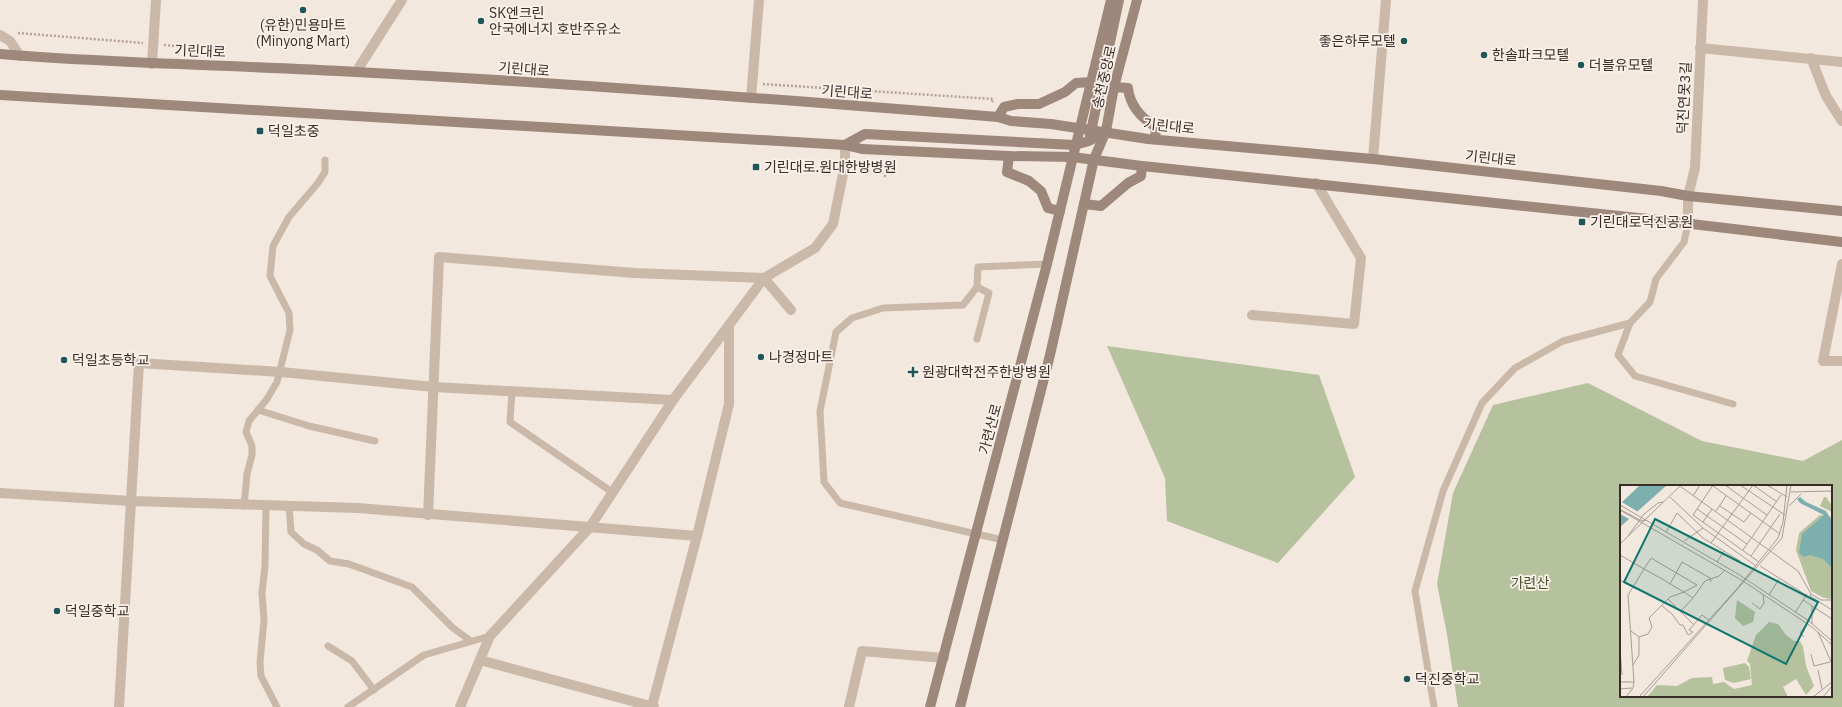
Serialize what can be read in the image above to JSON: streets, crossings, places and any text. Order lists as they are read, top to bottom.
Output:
{
  "streets": {
    "street": [
      "기린대로",
      "송천중앙로",
      "덕진연못3길",
      "가련산로"
    ]
  },
  "crossings": [
    ["기린대로", "송천중앙로"],
    ["기린대로", "덕진연못3길"],
    ["송천중앙로", "가련산로"]
  ],
  "parks": ["가련산"],
  "places": {
    "other": [
      "(유한)민용마트 (Minyong Mart)",
      "SK엔크린 안국에너지 호반주유소",
      "좋은하루모텔",
      "한솔파크모텔",
      "더블유모텔",
      "나경정마트",
      "덕일초등학교",
      "덕일중학교",
      "덕진중학교"
    ],
    "transit": ["덕일초중", "기린대로.원대한방병원", "기린대로덕진공원"],
    "health": ["원광대학전주한방병원"]
  }
}
